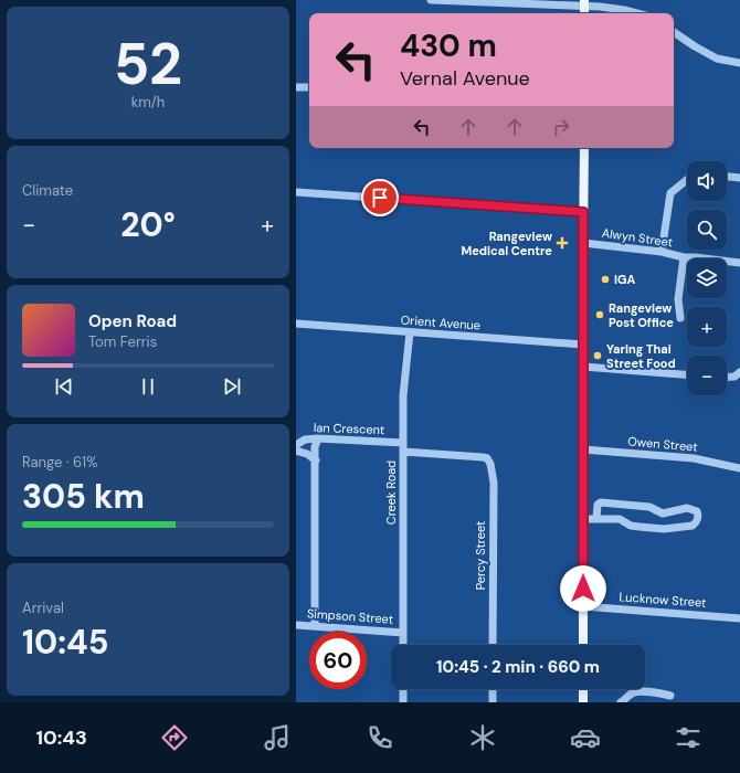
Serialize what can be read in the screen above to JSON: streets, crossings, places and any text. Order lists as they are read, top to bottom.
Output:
{
  "streets": {
    "street": [
      "Alwyn Street",
      "Orient Avenue",
      "Ian Crescent",
      "Owen Street",
      "Creek Road",
      "Percy Street",
      "Lucknow Street",
      "Simpson Street"
    ]
  },
  "crossings": [
    ["Orient Avenue", "Creek Road"],
    ["Ian Crescent", "Creek Road"],
    ["Creek Road", "Percy Street"],
    ["Creek Road", "Simpson Street"]
  ],
  "places": {
    "health": ["Rangeview Medical Centre"],
    "other": ["IGA", "Rangeview Post Office", "Yaring Thai Street Food"]
  },
  "page": {
    "tile": [
      ["52", "km/h"],
      "Climate",
      ["Range · 61%", "305 km"],
      ["Arrival", "10:45"]
    ],
    "turn": ["430 m", "Vernal Avenue"],
    "map_buttons": ["+", "−"],
    "heat": ["−", "20°", "+"],
    "song": ["Open Road", "Tom Ferris"],
    "limit": "60",
    "trip": "10:45 · 2 min · 660 m",
    "tabs": "10:43"
  }
}
